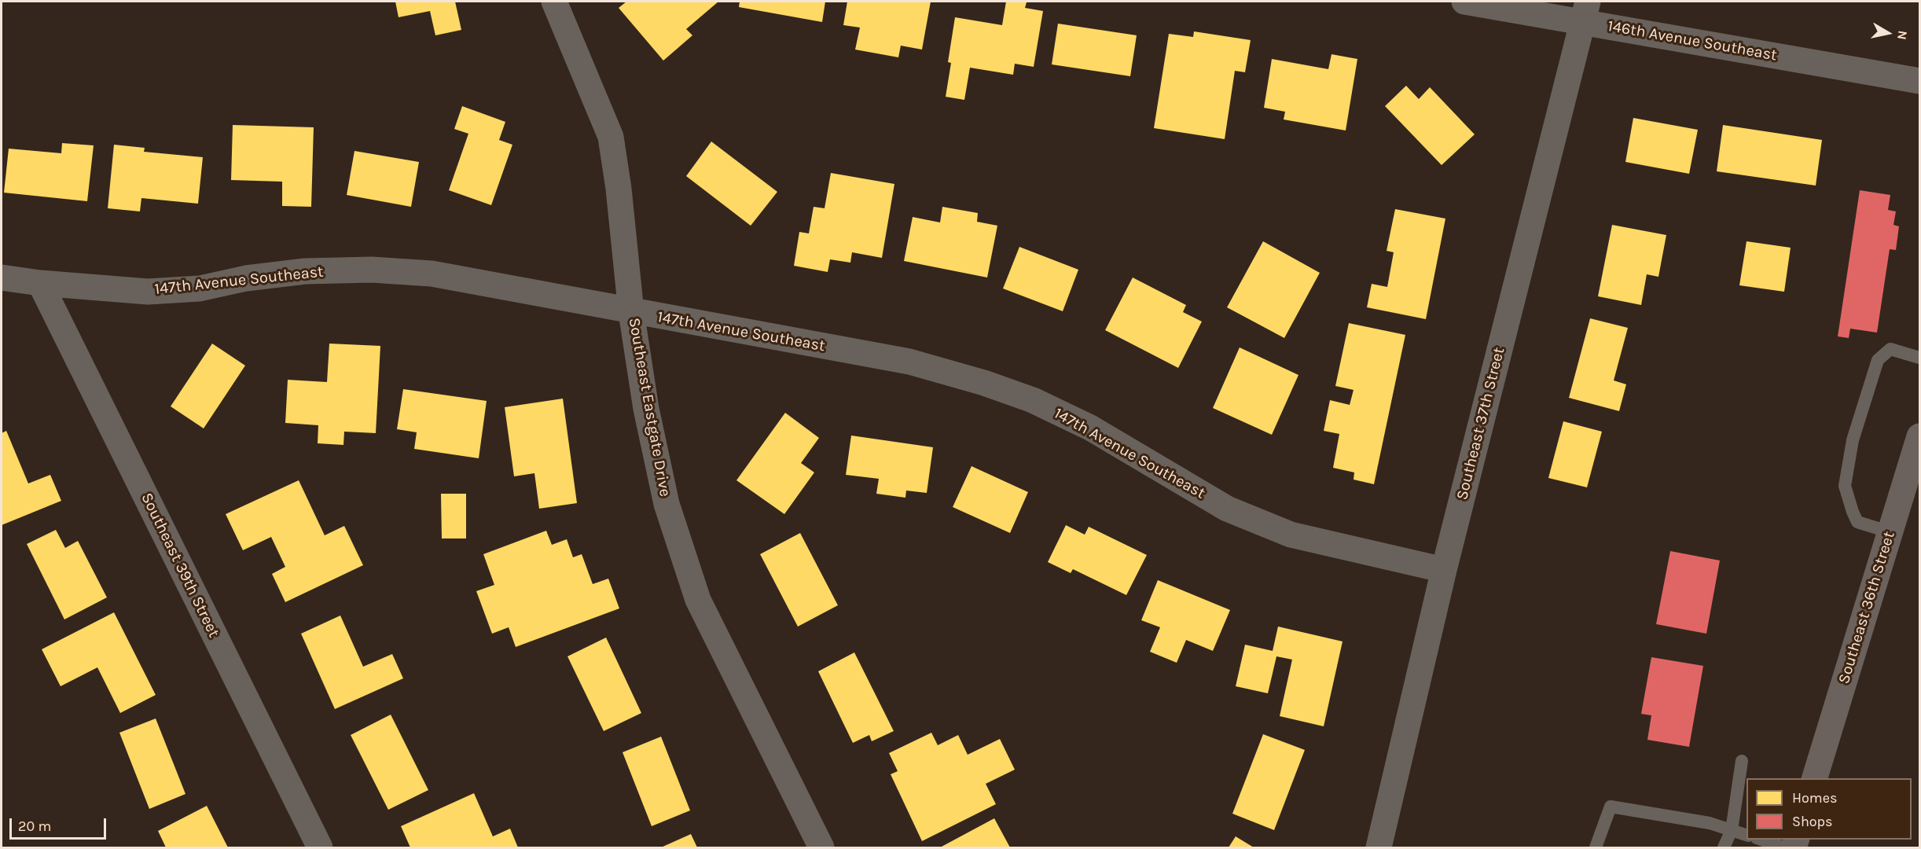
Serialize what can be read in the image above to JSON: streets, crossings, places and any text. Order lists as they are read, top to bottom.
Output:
{
  "streets": {
    "main road": ["Southeast 36th Street"],
    "street": [
      "146th Avenue Southeast",
      "147th Avenue Southeast",
      "Southeast Eastgate Drive",
      "Southeast 37th Street",
      "Southeast 39th Street"
    ]
  },
  "crossings": [
    ["146th Avenue Southeast", "Southeast 37th Street"],
    ["147th Avenue Southeast", "Southeast Eastgate Drive"],
    ["147th Avenue Southeast", "Southeast 37th Street"],
    ["147th Avenue Southeast", "Southeast 39th Street"]
  ],
  "legend": ["Homes", "Shops"],
  "scale_bar": "20 m",
  "north": "right"
}
